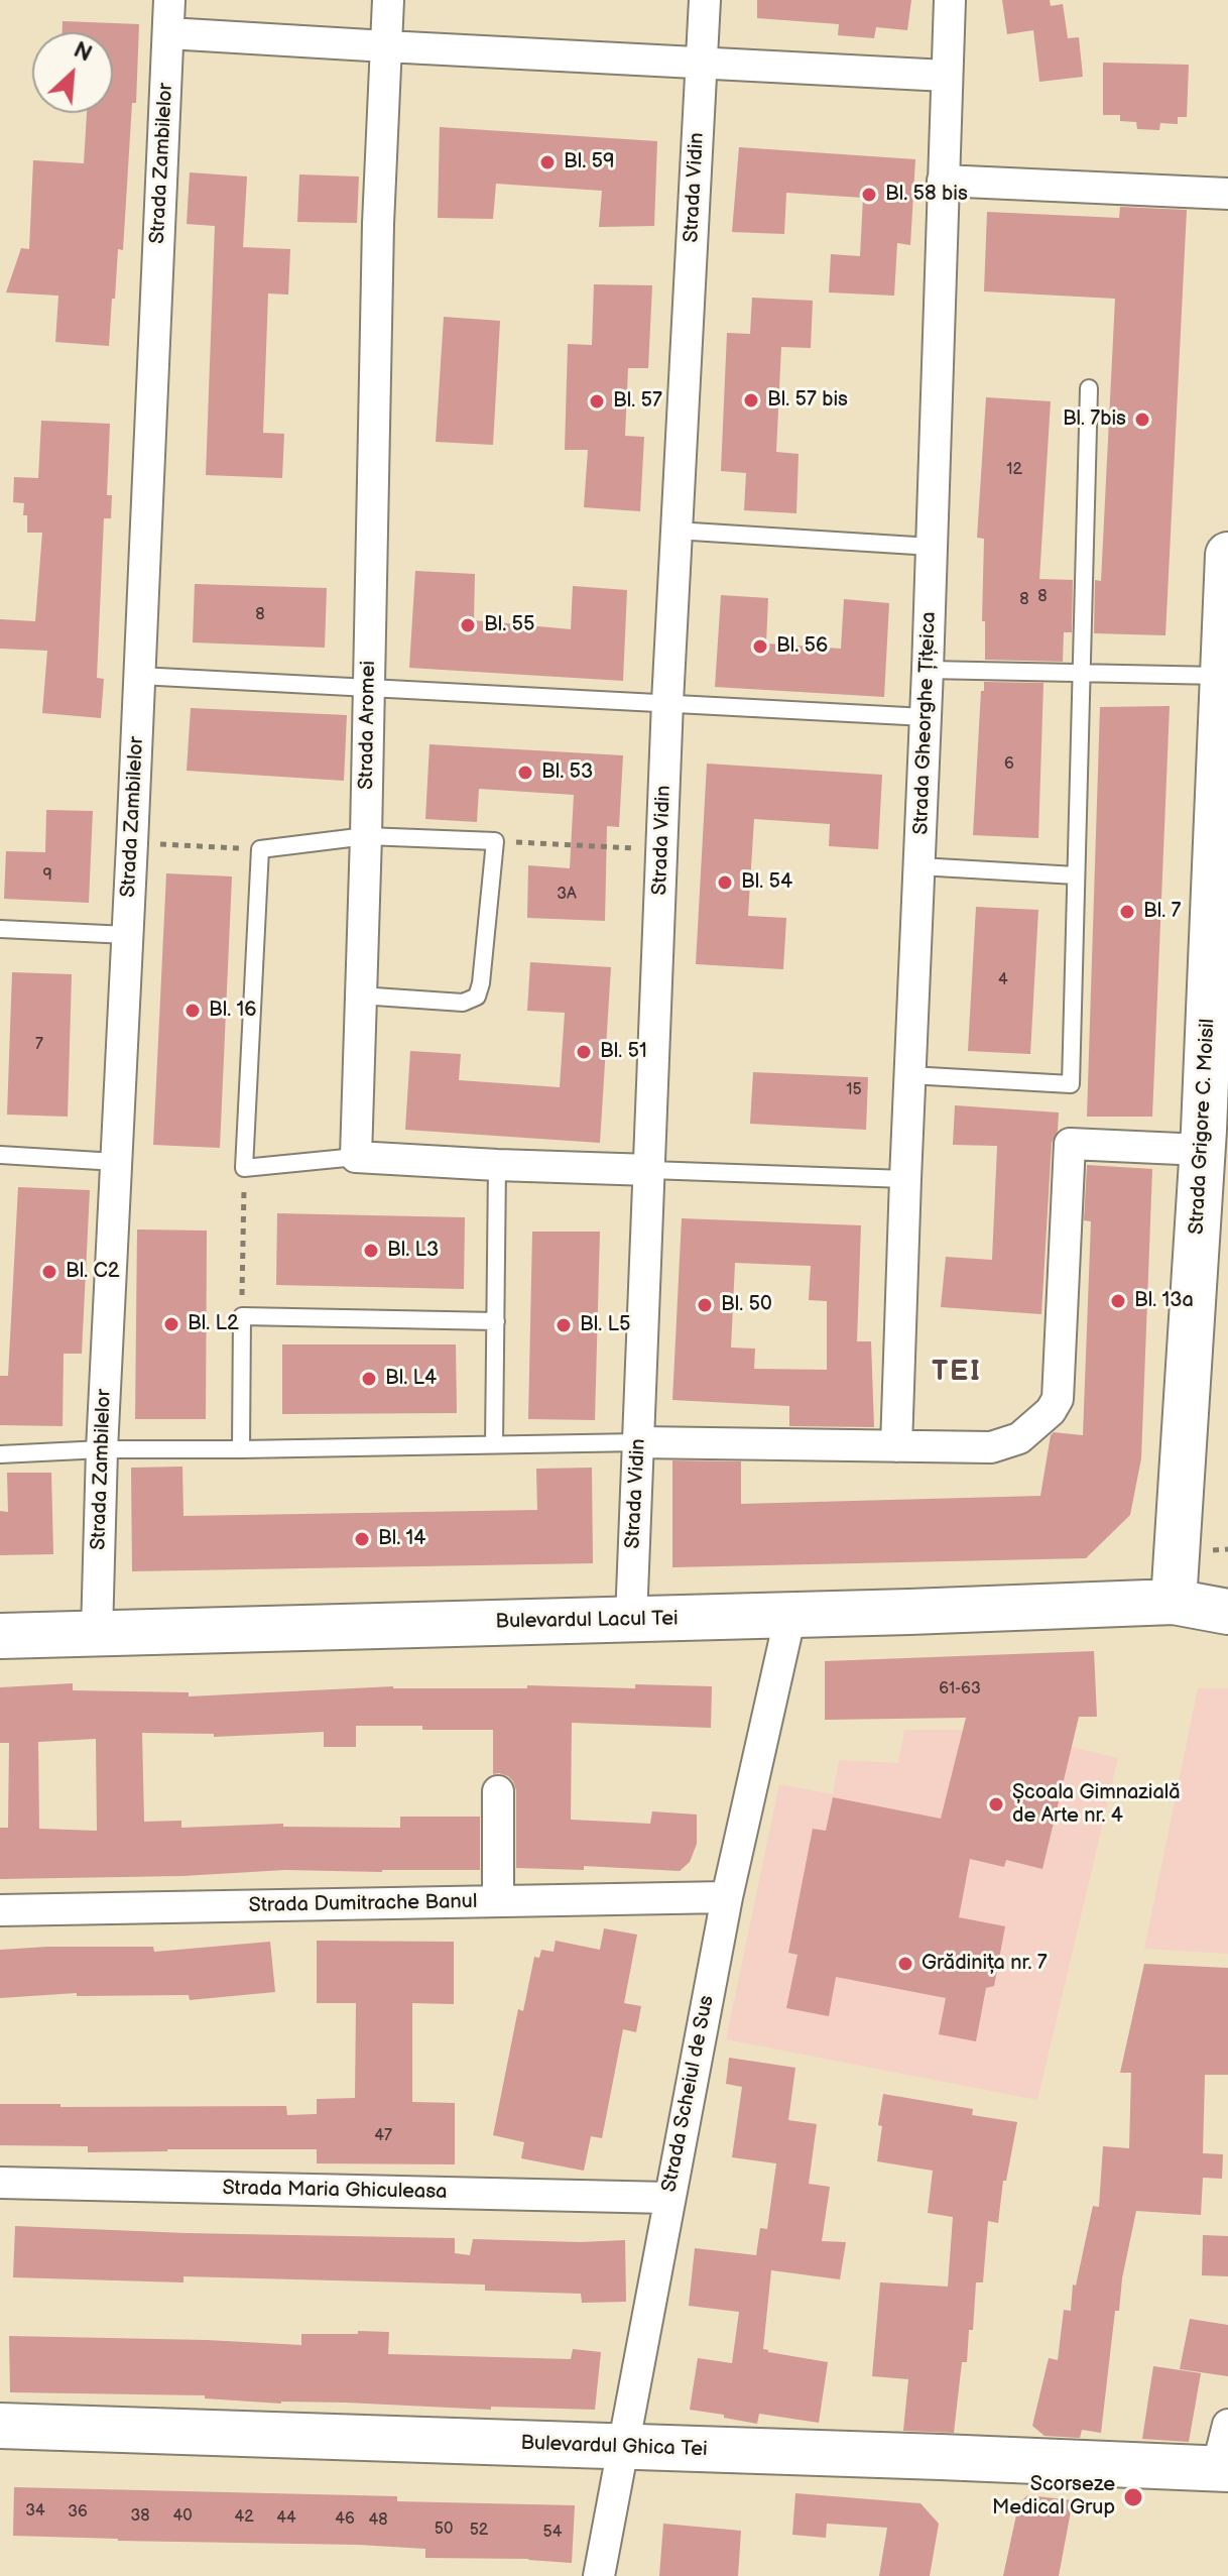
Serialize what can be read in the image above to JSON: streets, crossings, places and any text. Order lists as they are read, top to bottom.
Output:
{
  "streets": {
    "street": [
      "Strada Zambilelor",
      "Strada Vidin",
      "Strada Gheorghe Țițeica",
      "Strada Aromei",
      "Strada Grigore C. Moisil",
      "Bulevardul Lacul Tei",
      "Strada Dumitrache Banul",
      "Strada Scheiul de Sus",
      "Strada Maria Ghiculeasa",
      "Bulevardul Ghica Tei"
    ]
  },
  "crossings": [
    ["Strada Zambilelor", "Bulevardul Lacul Tei"],
    ["Strada Vidin", "Bulevardul Lacul Tei"],
    ["Strada Grigore C. Moisil", "Bulevardul Lacul Tei"],
    ["Bulevardul Lacul Tei", "Strada Scheiul de Sus"],
    ["Strada Dumitrache Banul", "Strada Scheiul de Sus"],
    ["Strada Scheiul de Sus", "Strada Maria Ghiculeasa"],
    ["Strada Scheiul de Sus", "Bulevardul Ghica Tei"]
  ],
  "districts": ["TEI"],
  "places": [
    "Bl. 59",
    "Bl. 58 bis",
    "Bl. 57 bis",
    "Bl. 57",
    "Bl. 7bis",
    "Bl. 55",
    "Bl. 56",
    "Bl. 53",
    "Bl. 54",
    "Bl. 7",
    "Bl. 16",
    "Bl. 51",
    "Bl. L3",
    "Bl. C2",
    "Bl. 13a",
    "Bl. 50",
    "Bl. L2",
    "Bl. L5",
    "Bl. L4",
    "Bl. 14",
    "Școala Gimnazială de Arte nr. 4",
    "Grădinița nr. 7",
    "Scorseze Medical Grup"
  ],
  "house_numbers": [
    "12",
    "8",
    "8",
    "8",
    "6",
    "9",
    "3A",
    "4",
    "7",
    "15",
    "61-63",
    "47",
    "34",
    "36",
    "38",
    "40",
    "42",
    "44",
    "46",
    "48",
    "50",
    "52",
    "54"
  ],
  "north": "top right"
}
